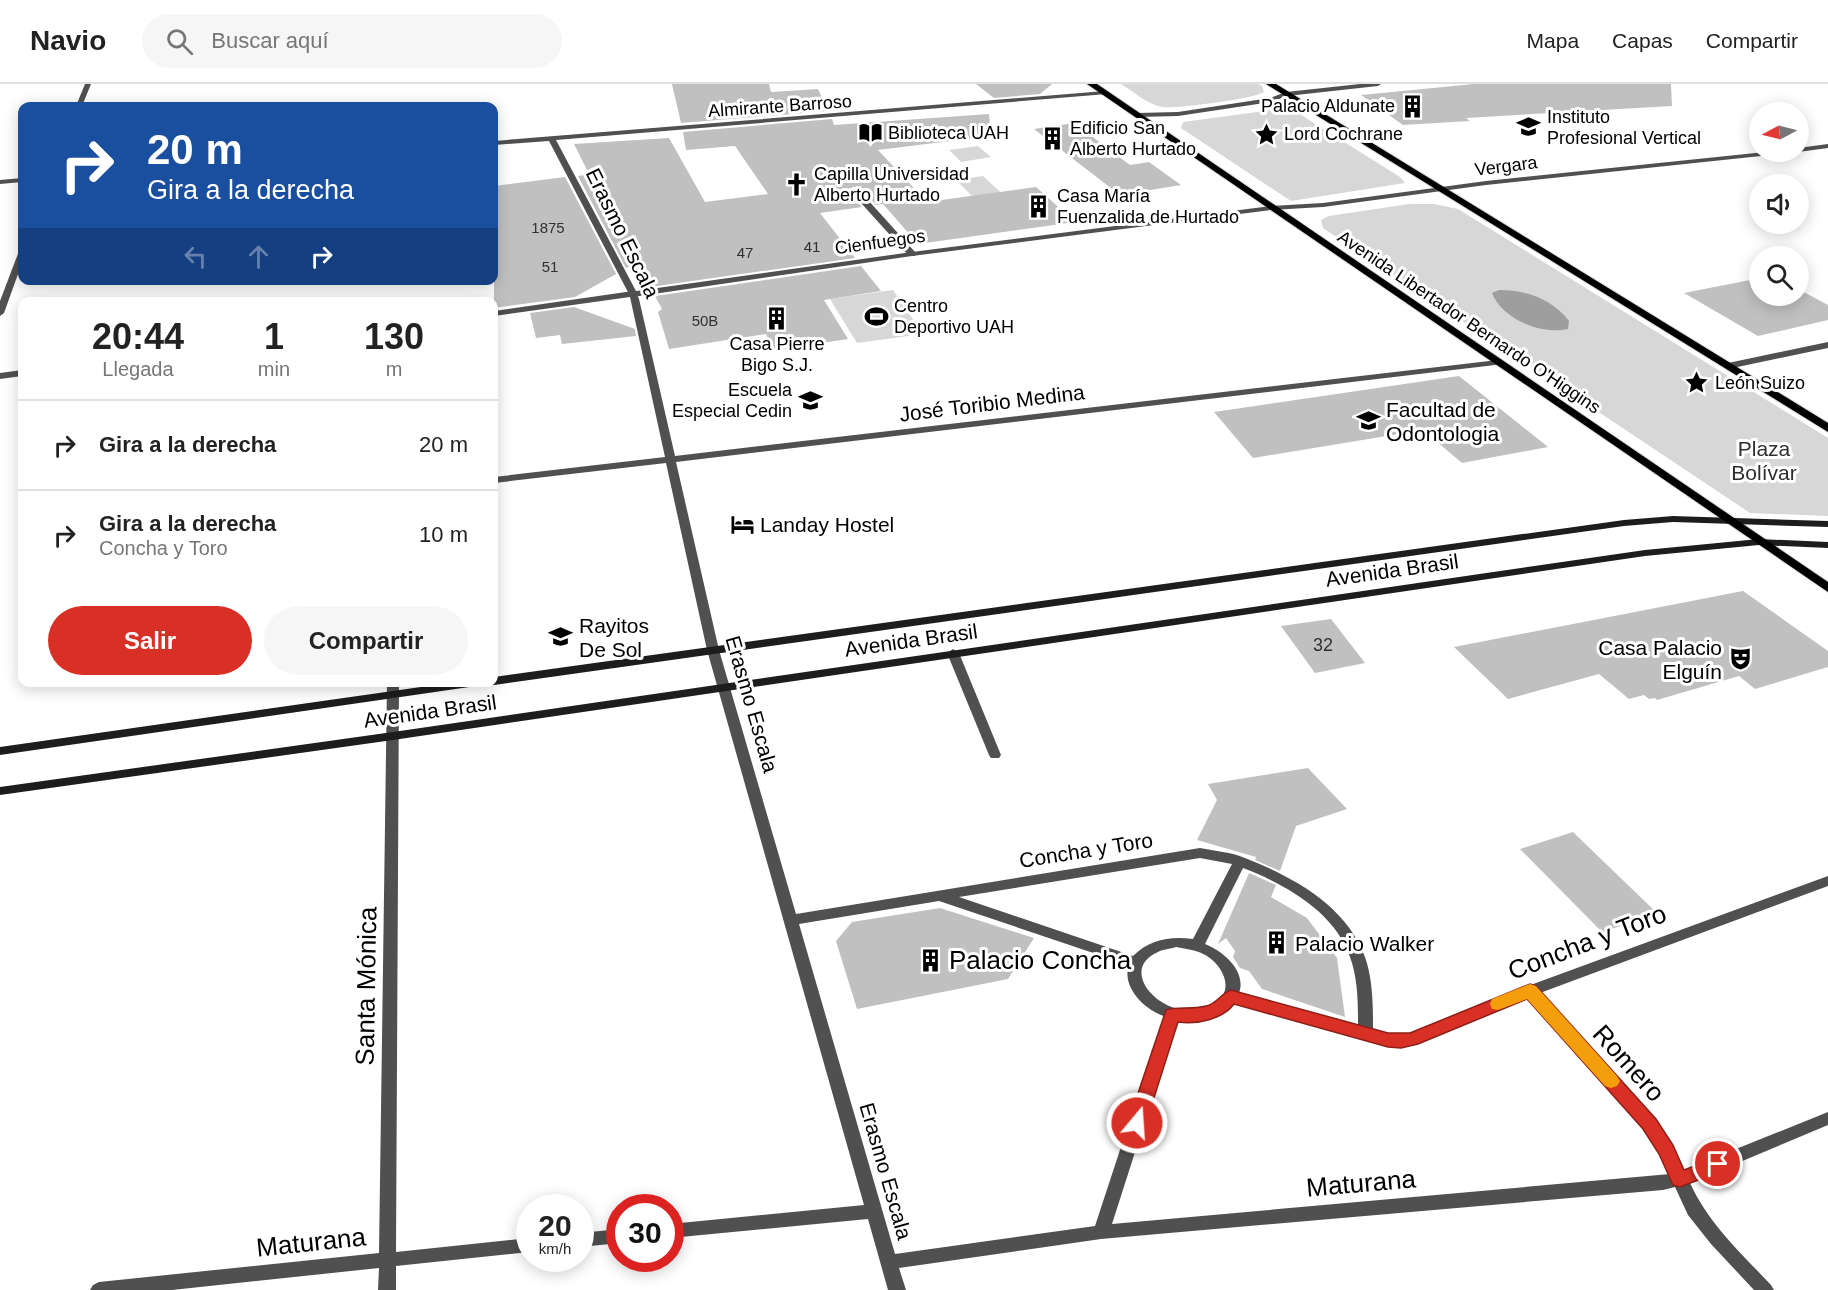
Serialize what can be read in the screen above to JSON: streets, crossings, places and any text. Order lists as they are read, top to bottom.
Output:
{
  "streets": {
    "main road": ["Avenida Libertador Bernardo O'Higgins", "Avenida Brasil"],
    "street": [
      "Almirante Barroso",
      "Vergara",
      "Erasmo Escala",
      "Cienfuegos",
      "José Toribio Medina",
      "Concha y Toro",
      "Santa Mónica",
      "Romero",
      "Maturana"
    ]
  },
  "crossings": [
    ["Almirante Barroso", "Erasmo Escala"],
    ["Almirante Barroso", "Avenida Libertador Bernardo O'Higgins"],
    ["Vergara", "Cienfuegos"],
    ["Vergara", "Avenida Libertador Bernardo O'Higgins"],
    ["Erasmo Escala", "Cienfuegos"],
    ["Erasmo Escala", "José Toribio Medina"],
    ["Erasmo Escala", "Avenida Brasil"],
    ["Erasmo Escala", "Concha y Toro"],
    ["Erasmo Escala", "Maturana"],
    ["Cienfuegos", "Avenida Libertador Bernardo O'Higgins"],
    ["Avenida Libertador Bernardo O'Higgins", "José Toribio Medina"],
    ["Avenida Libertador Bernardo O'Higgins", "Avenida Brasil"],
    ["Avenida Brasil", "Santa Mónica"],
    ["Concha y Toro", "Romero"],
    ["Santa Mónica", "Maturana"],
    ["Romero", "Maturana"]
  ],
  "parks": ["Plaza Bolívar"],
  "places": {
    "building": [
      "Palacio Aldunate",
      "Edificio San Alberto Hurtado",
      "Casa María Fuenzalida de Hurtado",
      "Casa Pierre Bigo S.J.",
      "Palacio Walker",
      "Palacio Concha"
    ],
    "school or university": [
      "Instituto Profesional Vertical",
      "Escuela Especial Cedin",
      "Facultad de Odontologia",
      "Rayitos De Sol"
    ],
    "library": ["Biblioteca UAH"],
    "place": ["Lord Cochrane", "León Suizo"],
    "church": ["Capilla Universidad Alberto Hurtado"],
    "sports": ["Centro Deportivo UAH"],
    "hotel": ["Landay Hostel"],
    "theatre": ["Casa Palacio Elguín"]
  },
  "house_numbers": [
    "1875",
    "41",
    "47",
    "51",
    "50B",
    "32"
  ],
  "north": "left",
  "page": {
    "header": "Navio",
    "search": "Buscar aquí",
    "nav": ["Mapa", "Capas", "Compartir"],
    "turn": ["20 m", "Gira a la derecha"],
    "eta": [
      "20:44",
      "Llegada",
      "1",
      "min",
      "130",
      "m"
    ],
    "list": [
      {
        "name": "Gira a la derecha",
        "value": "20 m"
      },
      {
        "name": "Gira a la derecha",
        "note": "Concha y Toro",
        "value": "10 m"
      }
    ],
    "buttons": ["Salir", "Compartir"],
    "speed": "20 km/h",
    "limit": "30"
  }
}
